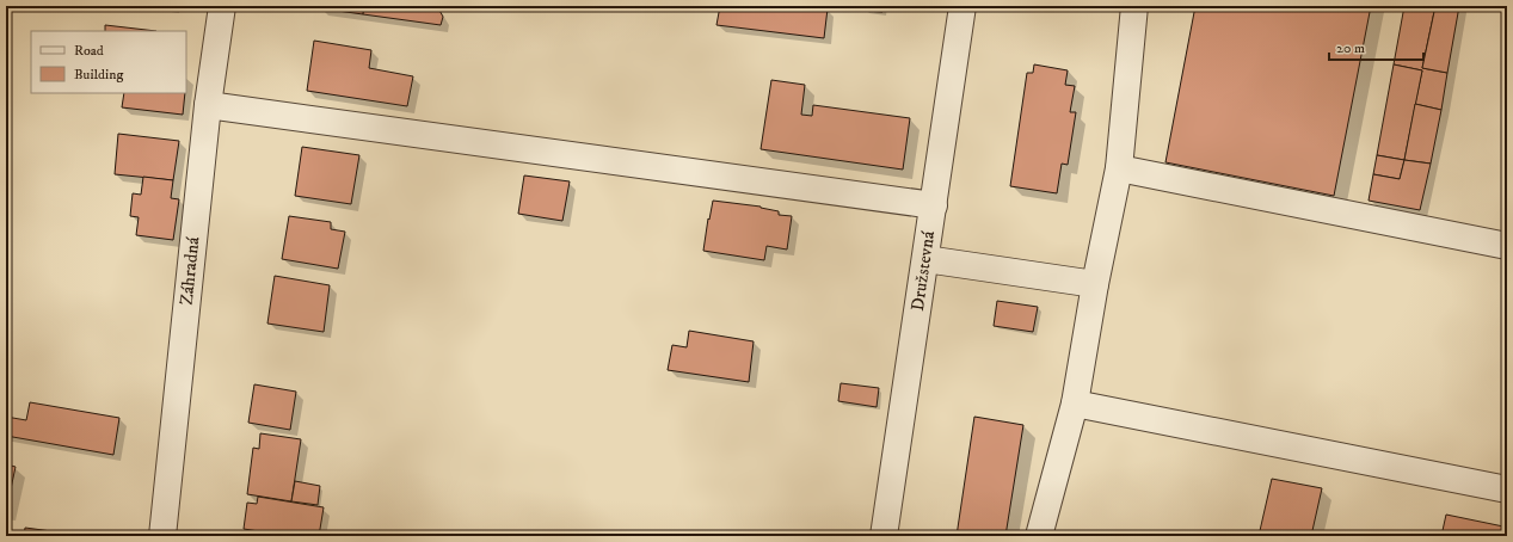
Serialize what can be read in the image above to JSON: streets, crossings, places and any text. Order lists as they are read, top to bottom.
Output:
{
  "streets": {
    "street": ["Záhradná", "Družstevná"]
  },
  "legend": ["Road", "Building"],
  "scale_bar": "20 m"
}
